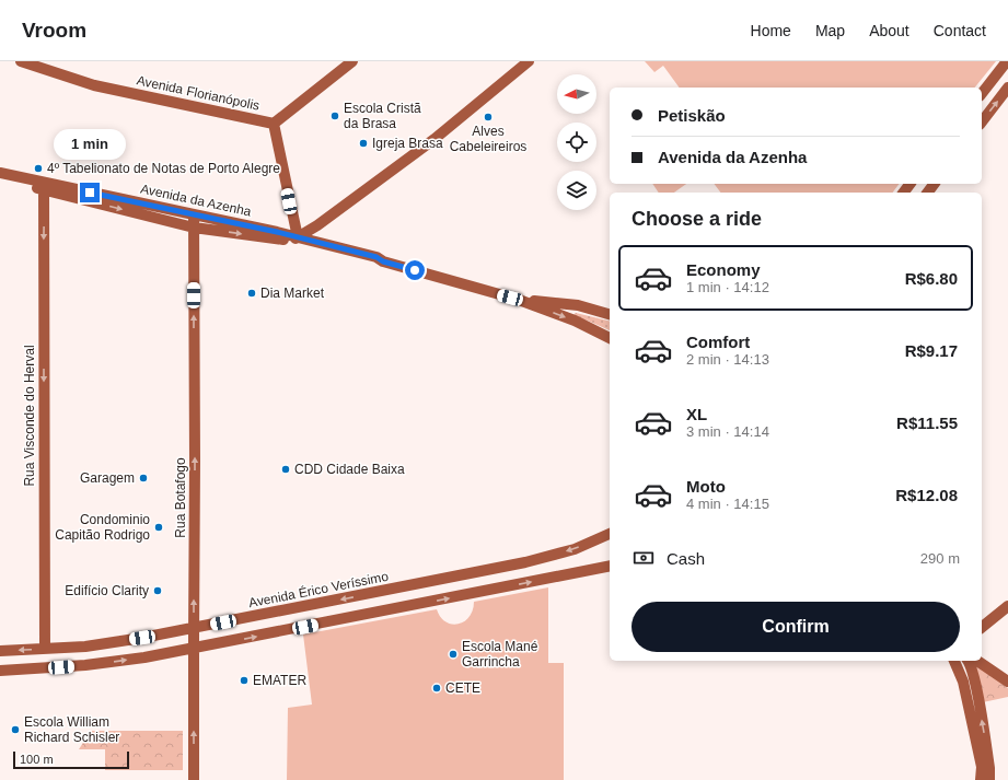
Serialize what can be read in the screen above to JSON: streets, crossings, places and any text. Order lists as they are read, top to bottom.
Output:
{
  "streets": {
    "main road": [
      "Avenida Florianópolis",
      "Avenida da Azenha",
      "Rua Visconde do Herval",
      "Rua Botafogo",
      "Avenida Érico Veríssimo"
    ]
  },
  "crossings": [
    ["Avenida da Azenha", "Rua Visconde do Herval"],
    ["Avenida da Azenha", "Rua Botafogo"],
    ["Rua Visconde do Herval", "Avenida Érico Veríssimo"],
    ["Rua Botafogo", "Avenida Érico Veríssimo"]
  ],
  "one_way": ["Rua Visconde do Herval", "Rua Botafogo"],
  "places": [
    "Escola Cristã da Brasa",
    "Alves Cabeleireiros",
    "Igreja Brasa",
    "4º Tabelionato de Notas de Porto Alegre",
    "Dia Market",
    "CDD Cidade Baixa",
    "Garagem",
    "Condominio Capitão Rodrigo",
    "Edifício Clarity",
    "Escola Mané Garrincha",
    "EMATER",
    "CETE",
    "Escola William Richard Schisler"
  ],
  "scale_bar": "100 m",
  "north": "left",
  "page": {
    "header": "Vroom",
    "nav": [
      "Home",
      "Map",
      "About",
      "Contact"
    ],
    "banner": ["Petiskão", "Avenida da Azenha"],
    "bubble": "1 min",
    "heading": "Choose a ride",
    "list": [
      {
        "name": "Economy",
        "note": "1 min · 14:12",
        "value": "R$6.80"
      },
      {
        "name": "Comfort",
        "note": "2 min · 14:13",
        "value": "R$9.17"
      },
      {
        "name": "XL",
        "note": "3 min · 14:14",
        "value": "R$11.55"
      },
      {
        "name": "Moto",
        "note": "4 min · 14:15",
        "value": "R$12.08"
      }
    ],
    "pay": ["Cash", "290 m"],
    "buttons": "Confirm",
    "scale": "100 m"
  }
}
